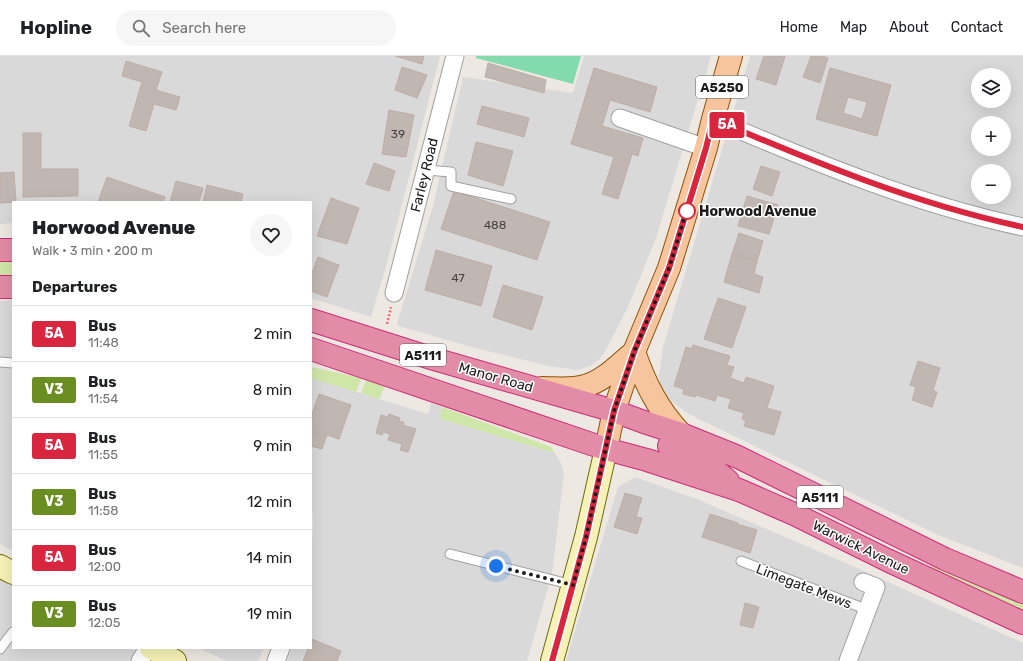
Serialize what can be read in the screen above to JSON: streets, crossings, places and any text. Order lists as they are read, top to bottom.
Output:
{
  "streets": {
    "highway": ["A5111", "Manor Road", "Warwick Avenue"],
    "main road": ["A5250"],
    "street": ["Farley Road"],
    "lane": ["Limegate Mews"]
  },
  "crossings": [
    ["A5250", "A5111"],
    ["A5250", "Manor Road"],
    ["A5250", "Warwick Avenue"],
    ["A5111", "Manor Road"],
    ["A5111", "Warwick Avenue"],
    ["Manor Road", "Warwick Avenue"]
  ],
  "places": ["Horwood Avenue"],
  "lines": ["bus line 5A"],
  "house_numbers": ["39", "488", "47"],
  "page": {
    "header": "Hopline",
    "search": "Search here",
    "nav": [
      "Home",
      "Map",
      "About",
      "Contact"
    ],
    "on_map": "5A",
    "map_buttons": ["+", "−"],
    "heading": [
      ["Horwood Avenue", "Walk · 3 min · 200 m"],
      "Departures"
    ],
    "list": [
      {
        "mark": "5A",
        "name": "Bus",
        "note": "11:48",
        "value": "2 min"
      },
      {
        "mark": "V3",
        "name": "Bus",
        "note": "11:54",
        "value": "8 min"
      },
      {
        "mark": "5A",
        "name": "Bus",
        "note": "11:55",
        "value": "9 min"
      },
      {
        "mark": "V3",
        "name": "Bus",
        "note": "11:58",
        "value": "12 min"
      },
      {
        "mark": "5A",
        "name": "Bus",
        "note": "12:00",
        "value": "14 min"
      },
      {
        "mark": "V3",
        "name": "Bus",
        "note": "12:05",
        "value": "19 min"
      }
    ]
  }
}
